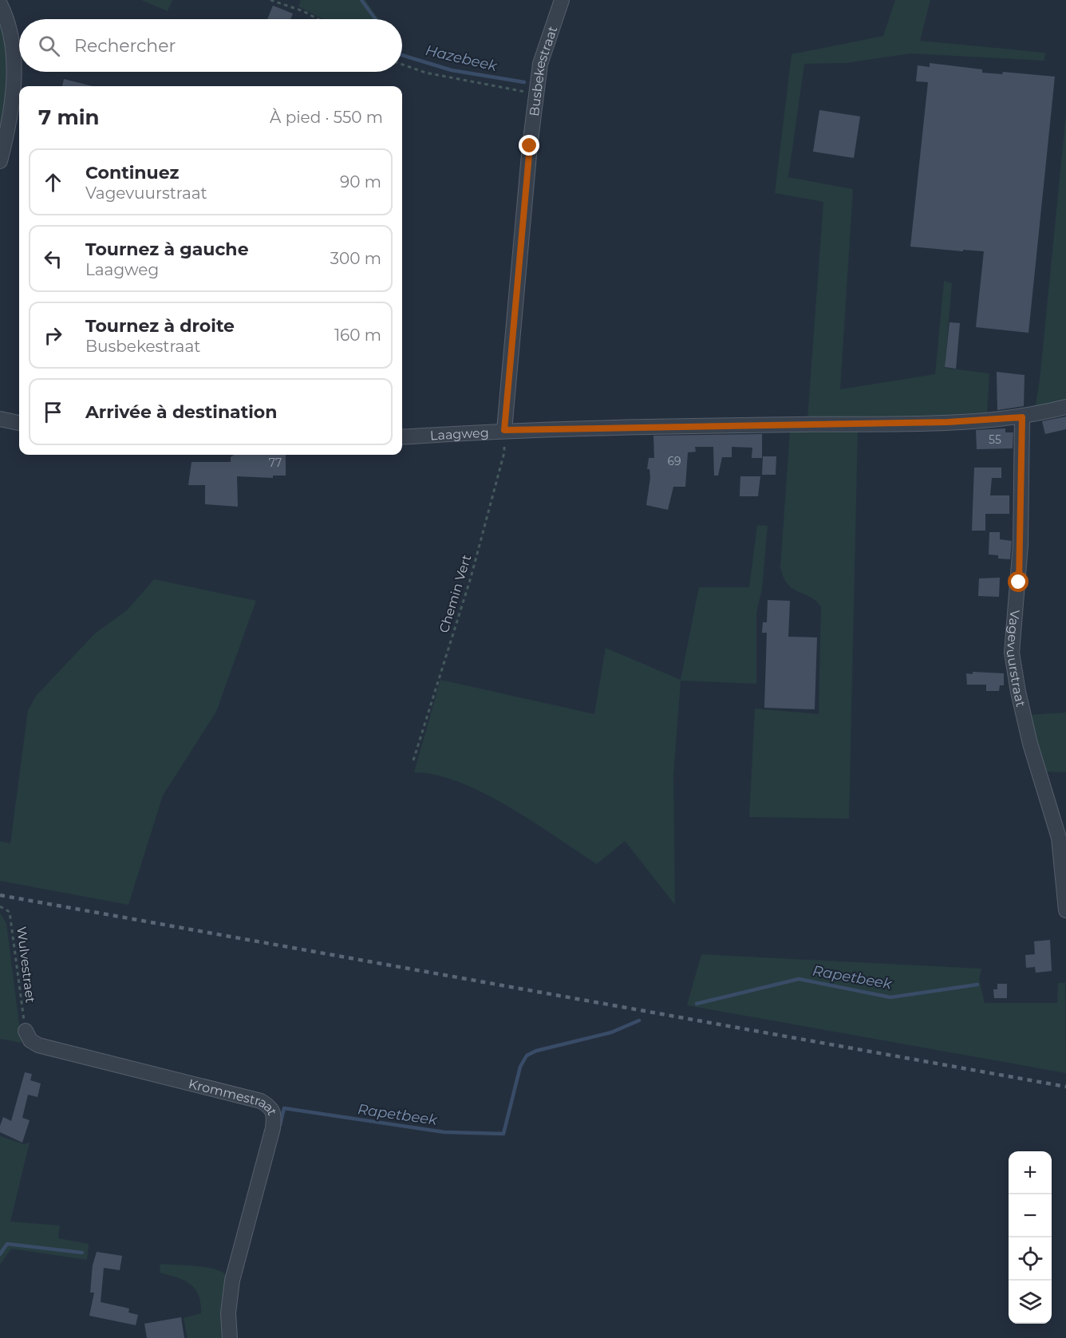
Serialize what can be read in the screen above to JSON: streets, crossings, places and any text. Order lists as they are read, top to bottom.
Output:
{
  "streets": {
    "street": [
      "Busbekestraat",
      "Laagweg",
      "Vagevuurstraat",
      "Krommestraat"
    ],
    "path": ["Chemin Vert", "Wulvestraet"]
  },
  "crossings": [
    ["Busbekestraat", "Laagweg"],
    ["Busbekestraat", "Chemin Vert"],
    ["Laagweg", "Chemin Vert"],
    ["Laagweg", "Vagevuurstraat"],
    ["Wulvestraet", "Krommestraat"]
  ],
  "water": ["Hazebeek", "Rapetbeek"],
  "house_numbers": ["55", "69", "77"],
  "page": {
    "search": "Rechercher",
    "heading": ["7 min", "À pied · 550 m"],
    "list": [
      ["Continuez", "Vagevuurstraat", "90 m"],
      ["Tournez à gauche", "Laagweg", "300 m"],
      ["Tournez à droite", "Busbekestraat", "160 m"],
      "Arrivée à destination"
    ],
    "map_buttons": ["+", "−"]
  }
}
